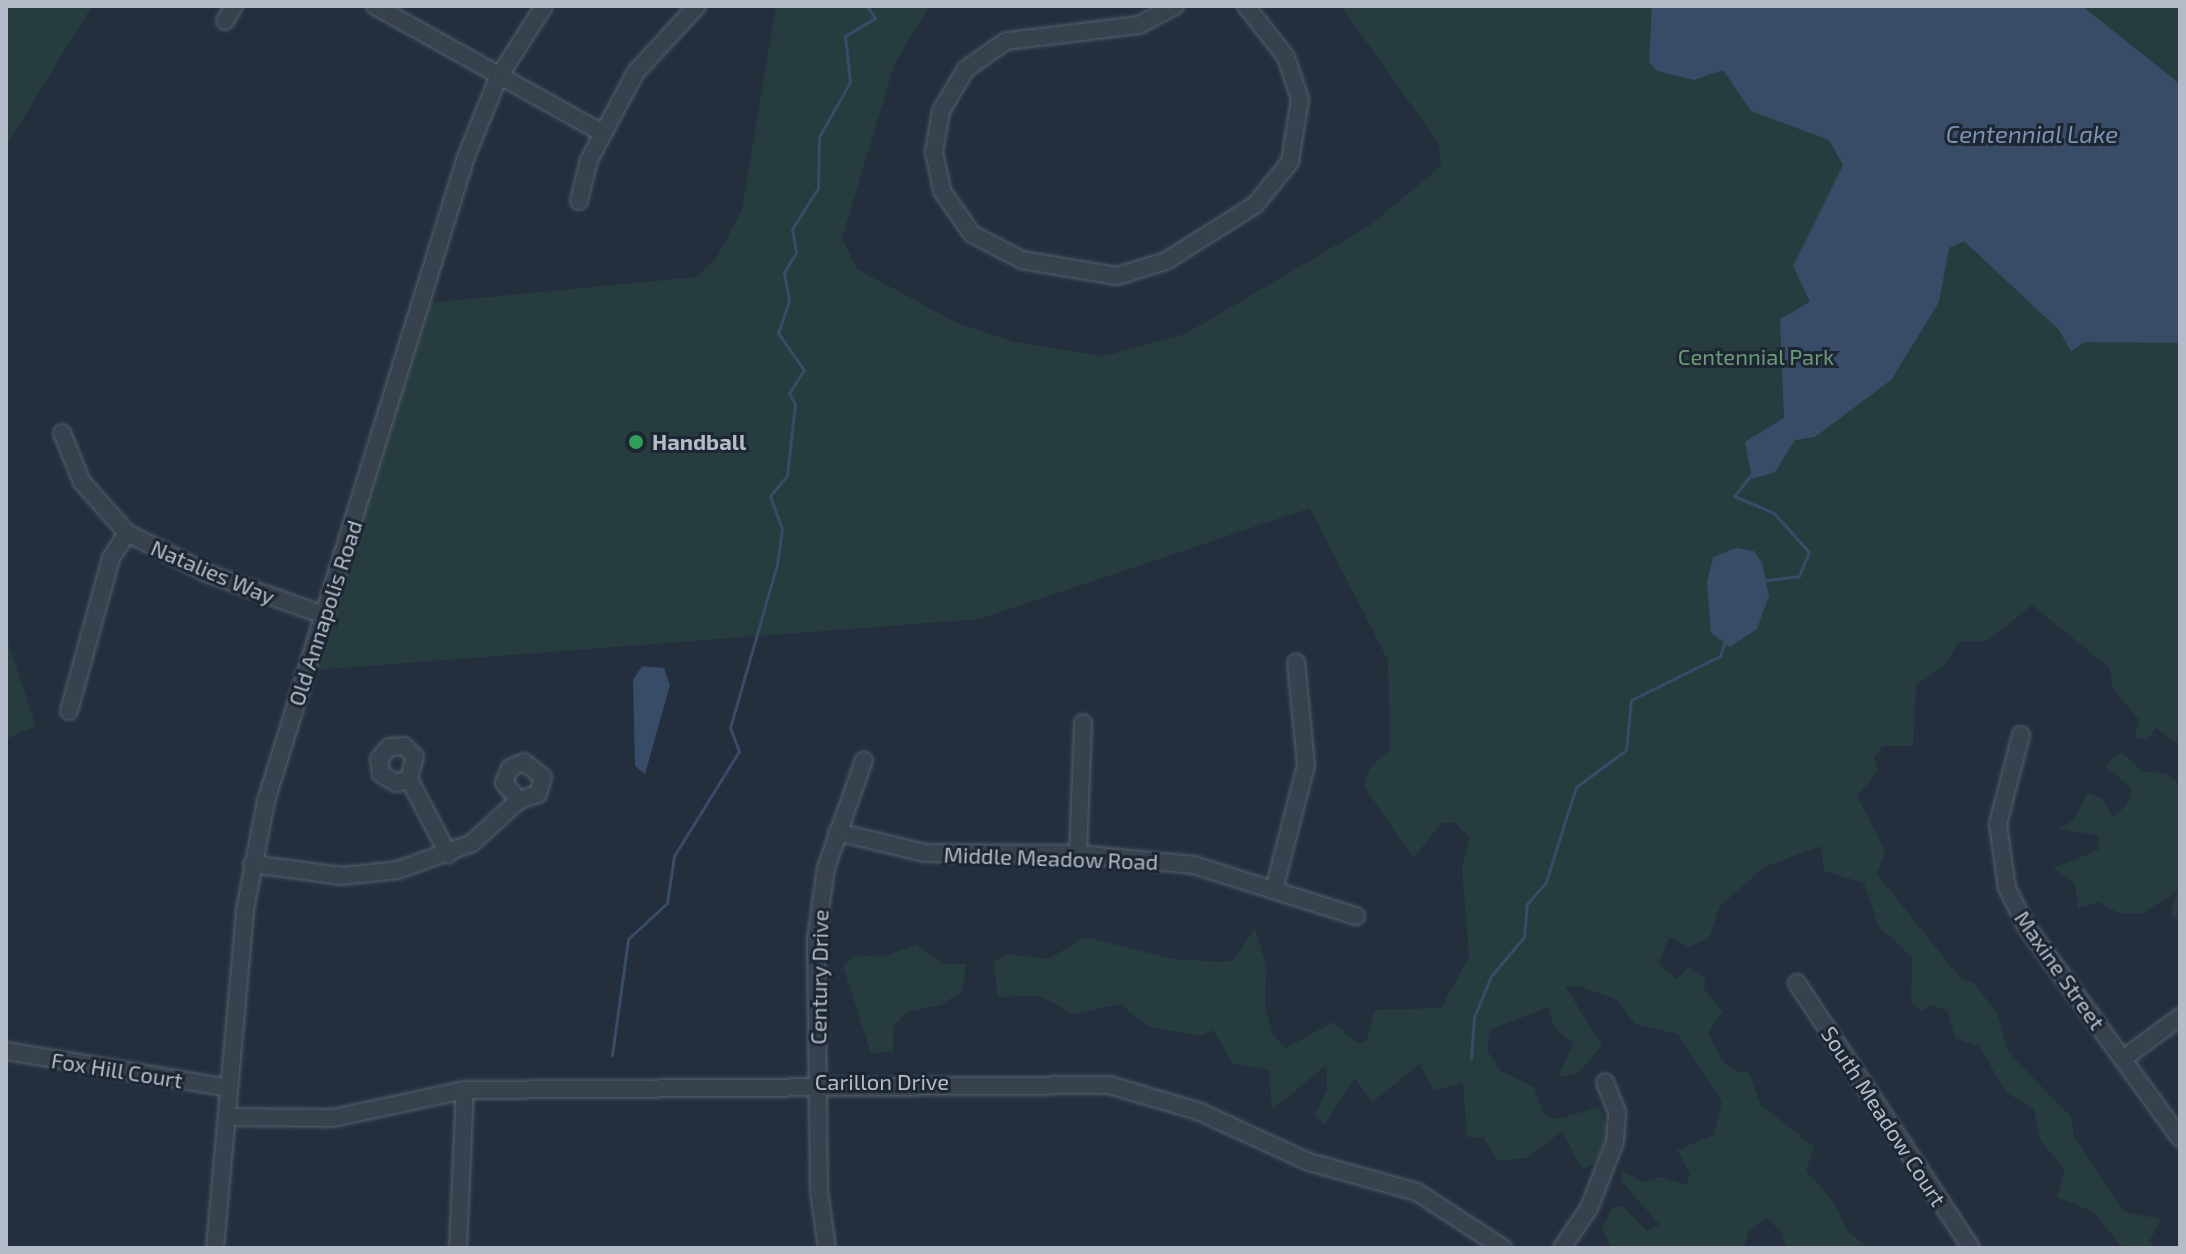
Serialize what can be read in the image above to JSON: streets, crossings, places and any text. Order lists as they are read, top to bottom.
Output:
{
  "streets": {
    "street": [
      "Natalies Way",
      "Old Annapolis Road",
      "Middle Meadow Road",
      "Maxine Street",
      "Century Drive",
      "Fox Hill Court",
      "Carillon Drive",
      "South Meadow Court"
    ]
  },
  "crossings": [
    ["Natalies Way", "Old Annapolis Road"],
    ["Old Annapolis Road", "Fox Hill Court"],
    ["Old Annapolis Road", "Carillon Drive"],
    ["Middle Meadow Road", "Century Drive"],
    ["Century Drive", "Carillon Drive"]
  ],
  "water": ["Centennial Lake"],
  "parks": ["Centennial Park"],
  "places": ["Handball"]
}
